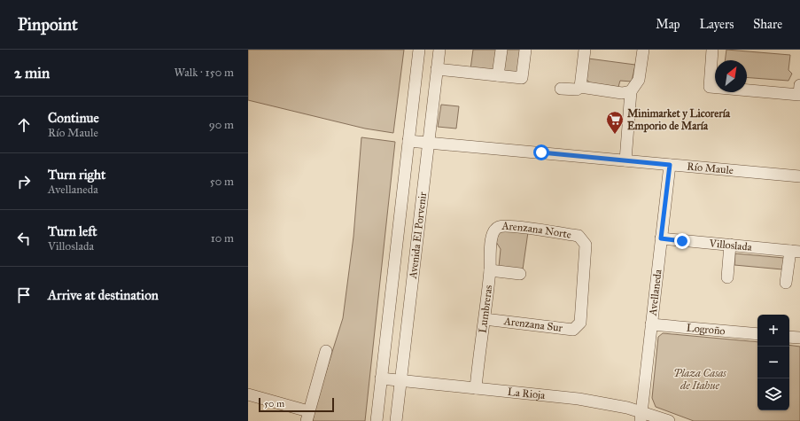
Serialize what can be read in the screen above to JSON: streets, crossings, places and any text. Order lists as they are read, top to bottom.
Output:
{
  "streets": {
    "street": [
      "Río Maule",
      "Arenzana Norte",
      "Avenida El Porvenir",
      "Villoslada",
      "Avellaneda",
      "Lumbreras",
      "Arenzana Sur",
      "Logroño",
      "La Rioja"
    ]
  },
  "crossings": [
    ["Río Maule", "Avenida El Porvenir"],
    ["Río Maule", "Avellaneda"],
    ["Arenzana Norte", "Lumbreras"],
    ["Arenzana Norte", "Arenzana Sur"],
    ["Avenida El Porvenir", "La Rioja"],
    ["Villoslada", "Avellaneda"],
    ["Avellaneda", "Logroño"],
    ["Avellaneda", "La Rioja"],
    ["Lumbreras", "Arenzana Sur"],
    ["Lumbreras", "La Rioja"]
  ],
  "parks": ["Plaza Casas de Itahue"],
  "places": {
    "supermarket": ["Minimarket y Licorería Emporio de María"]
  },
  "scale_bar": "50 m",
  "north": "top right",
  "page": {
    "header": "Pinpoint",
    "nav": ["Map", "Layers", "Share"],
    "heading": ["2 min", "Walk · 150 m"],
    "list": [
      ["Continue", "Río Maule", "90 m"],
      ["Turn right", "Avellaneda", "50 m"],
      ["Turn left", "Villoslada", "10 m"],
      "Arrive at destination"
    ],
    "map_buttons": ["+", "−"],
    "scale": "50 m"
  }
}
